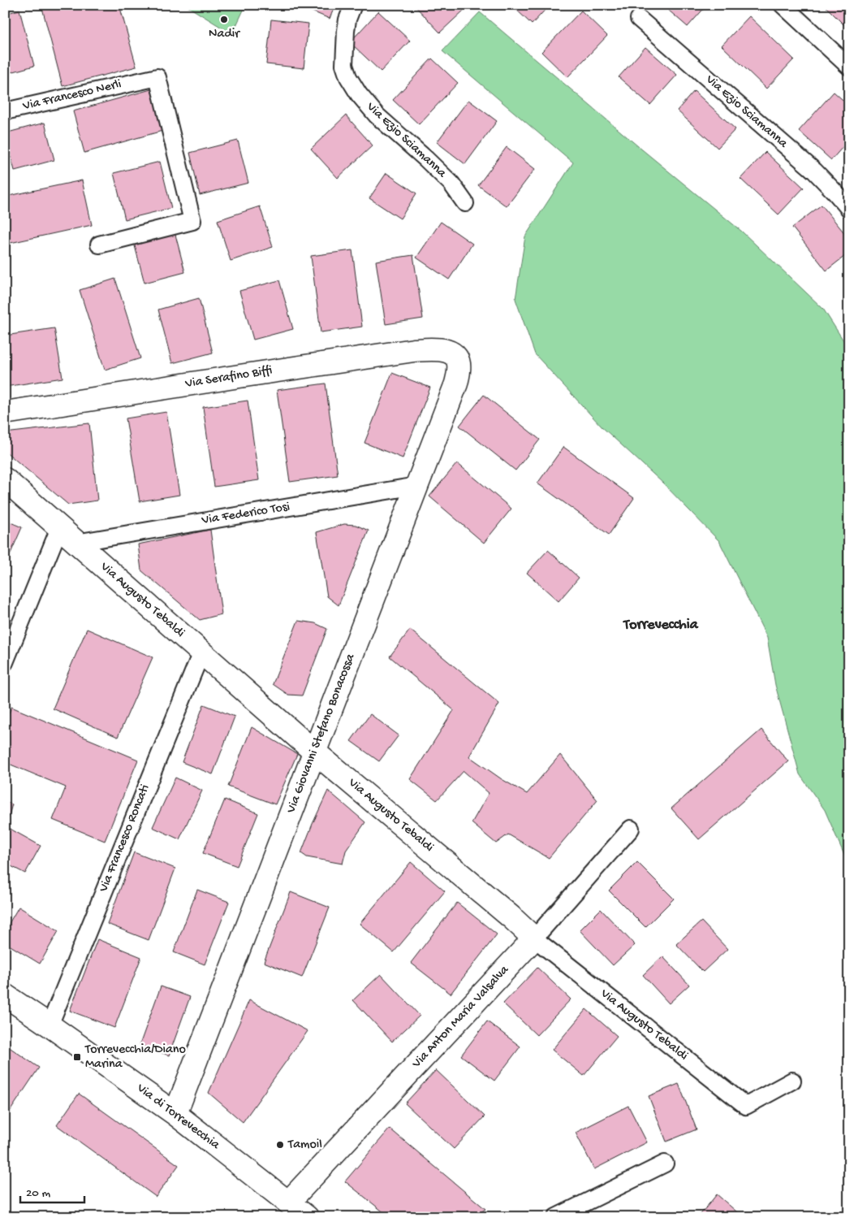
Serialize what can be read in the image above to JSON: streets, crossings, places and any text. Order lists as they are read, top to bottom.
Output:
{
  "streets": {
    "street": [
      "Via Francesco Nerli",
      "Via Ezio Sciamanna",
      "Via Serafino Biffi",
      "Via Federico Tosi",
      "Via Augusto Tebaldi",
      "Via Giovanni Stefano Bonacossa",
      "Via Francesco Roncati",
      "Via Anton Maria Valsalva",
      "Via di Torrevecchia"
    ]
  },
  "crossings": [
    ["Via Serafino Biffi", "Via Giovanni Stefano Bonacossa"],
    ["Via Federico Tosi", "Via Augusto Tebaldi"],
    ["Via Federico Tosi", "Via Giovanni Stefano Bonacossa"],
    ["Via Augusto Tebaldi", "Via Giovanni Stefano Bonacossa"],
    ["Via Augusto Tebaldi", "Via Francesco Roncati"],
    ["Via Augusto Tebaldi", "Via Anton Maria Valsalva"],
    ["Via Giovanni Stefano Bonacossa", "Via di Torrevecchia"],
    ["Via Francesco Roncati", "Via di Torrevecchia"],
    ["Via Anton Maria Valsalva", "Via di Torrevecchia"]
  ],
  "districts": ["Torrevecchia"],
  "places": {
    "other": ["Nadir", "Tamoil"],
    "transit": ["Torrevecchia/Diano Marina"]
  },
  "scale_bar": "20 m"
}
